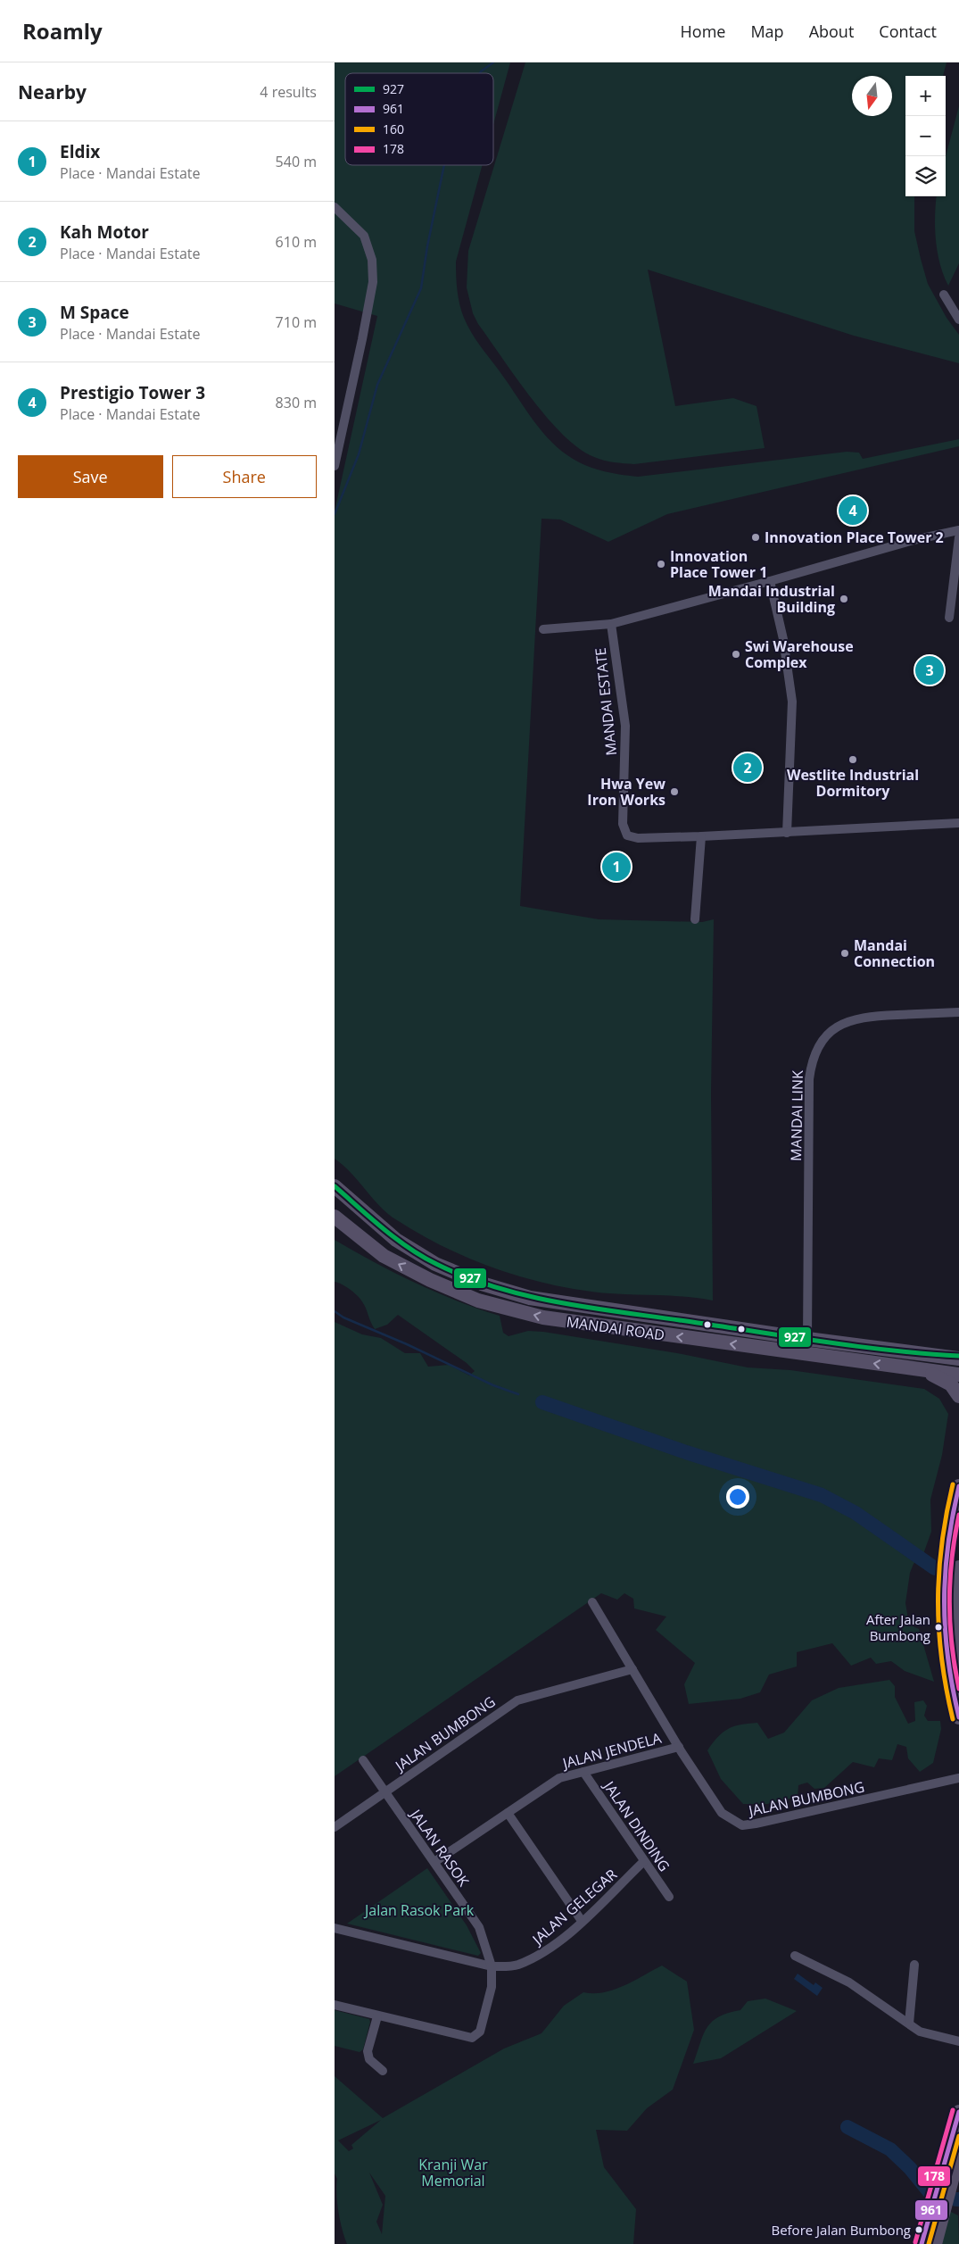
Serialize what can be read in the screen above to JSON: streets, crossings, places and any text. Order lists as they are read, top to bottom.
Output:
{
  "streets": {
    "main road": ["MANDAI ROAD"],
    "street": [
      "MANDAI ESTATE",
      "MANDAI LINK",
      "JALAN BUMBONG",
      "JALAN JENDELA",
      "JALAN DINDING",
      "JALAN RASOK",
      "JALAN GELEGAR"
    ]
  },
  "crossings": [
    ["MANDAI LINK", "MANDAI ROAD"],
    ["JALAN BUMBONG", "JALAN JENDELA"],
    ["JALAN BUMBONG", "JALAN RASOK"],
    ["JALAN JENDELA", "JALAN DINDING"],
    ["JALAN JENDELA", "JALAN RASOK"],
    ["JALAN DINDING", "JALAN GELEGAR"],
    ["JALAN RASOK", "JALAN GELEGAR"]
  ],
  "parks": ["Jalan Rasok Park", "Kranji War Memorial"],
  "places": [
    "Innovation Place Tower 2",
    "Innovation Place Tower 1",
    "Mandai Industrial Building",
    "Swi Warehouse Complex",
    "Westlite Industrial Dormitory",
    "Hwa Yew Iron Works",
    "Mandai Connection",
    "After Jalan Bumbong",
    "Before Jalan Bumbong"
  ],
  "lines": [
    "transit line 927",
    "transit line 160",
    "transit line 961",
    "transit line 178"
  ],
  "legend": [
    "927",
    "961",
    "160",
    "178"
  ],
  "north": "bottom",
  "page": {
    "header": "Roamly",
    "nav": [
      "Home",
      "Map",
      "About",
      "Contact"
    ],
    "heading": ["Nearby", "4 results"],
    "map_buttons": ["+", "−"],
    "list": [
      {
        "mark": "1",
        "name": "Eldix",
        "note": "Place · Mandai Estate",
        "value": "540 m"
      },
      {
        "mark": "2",
        "name": "Kah Motor",
        "note": "Place · Mandai Estate",
        "value": "610 m"
      },
      {
        "mark": "3",
        "name": "M Space",
        "note": "Place · Mandai Estate",
        "value": "710 m"
      },
      {
        "mark": "4",
        "name": "Prestigio Tower 3",
        "note": "Place · Mandai Estate",
        "value": "830 m"
      }
    ],
    "buttons": ["Save", "Share"],
    "pins": [
      "4",
      "3",
      "2",
      "1"
    ]
  }
}
